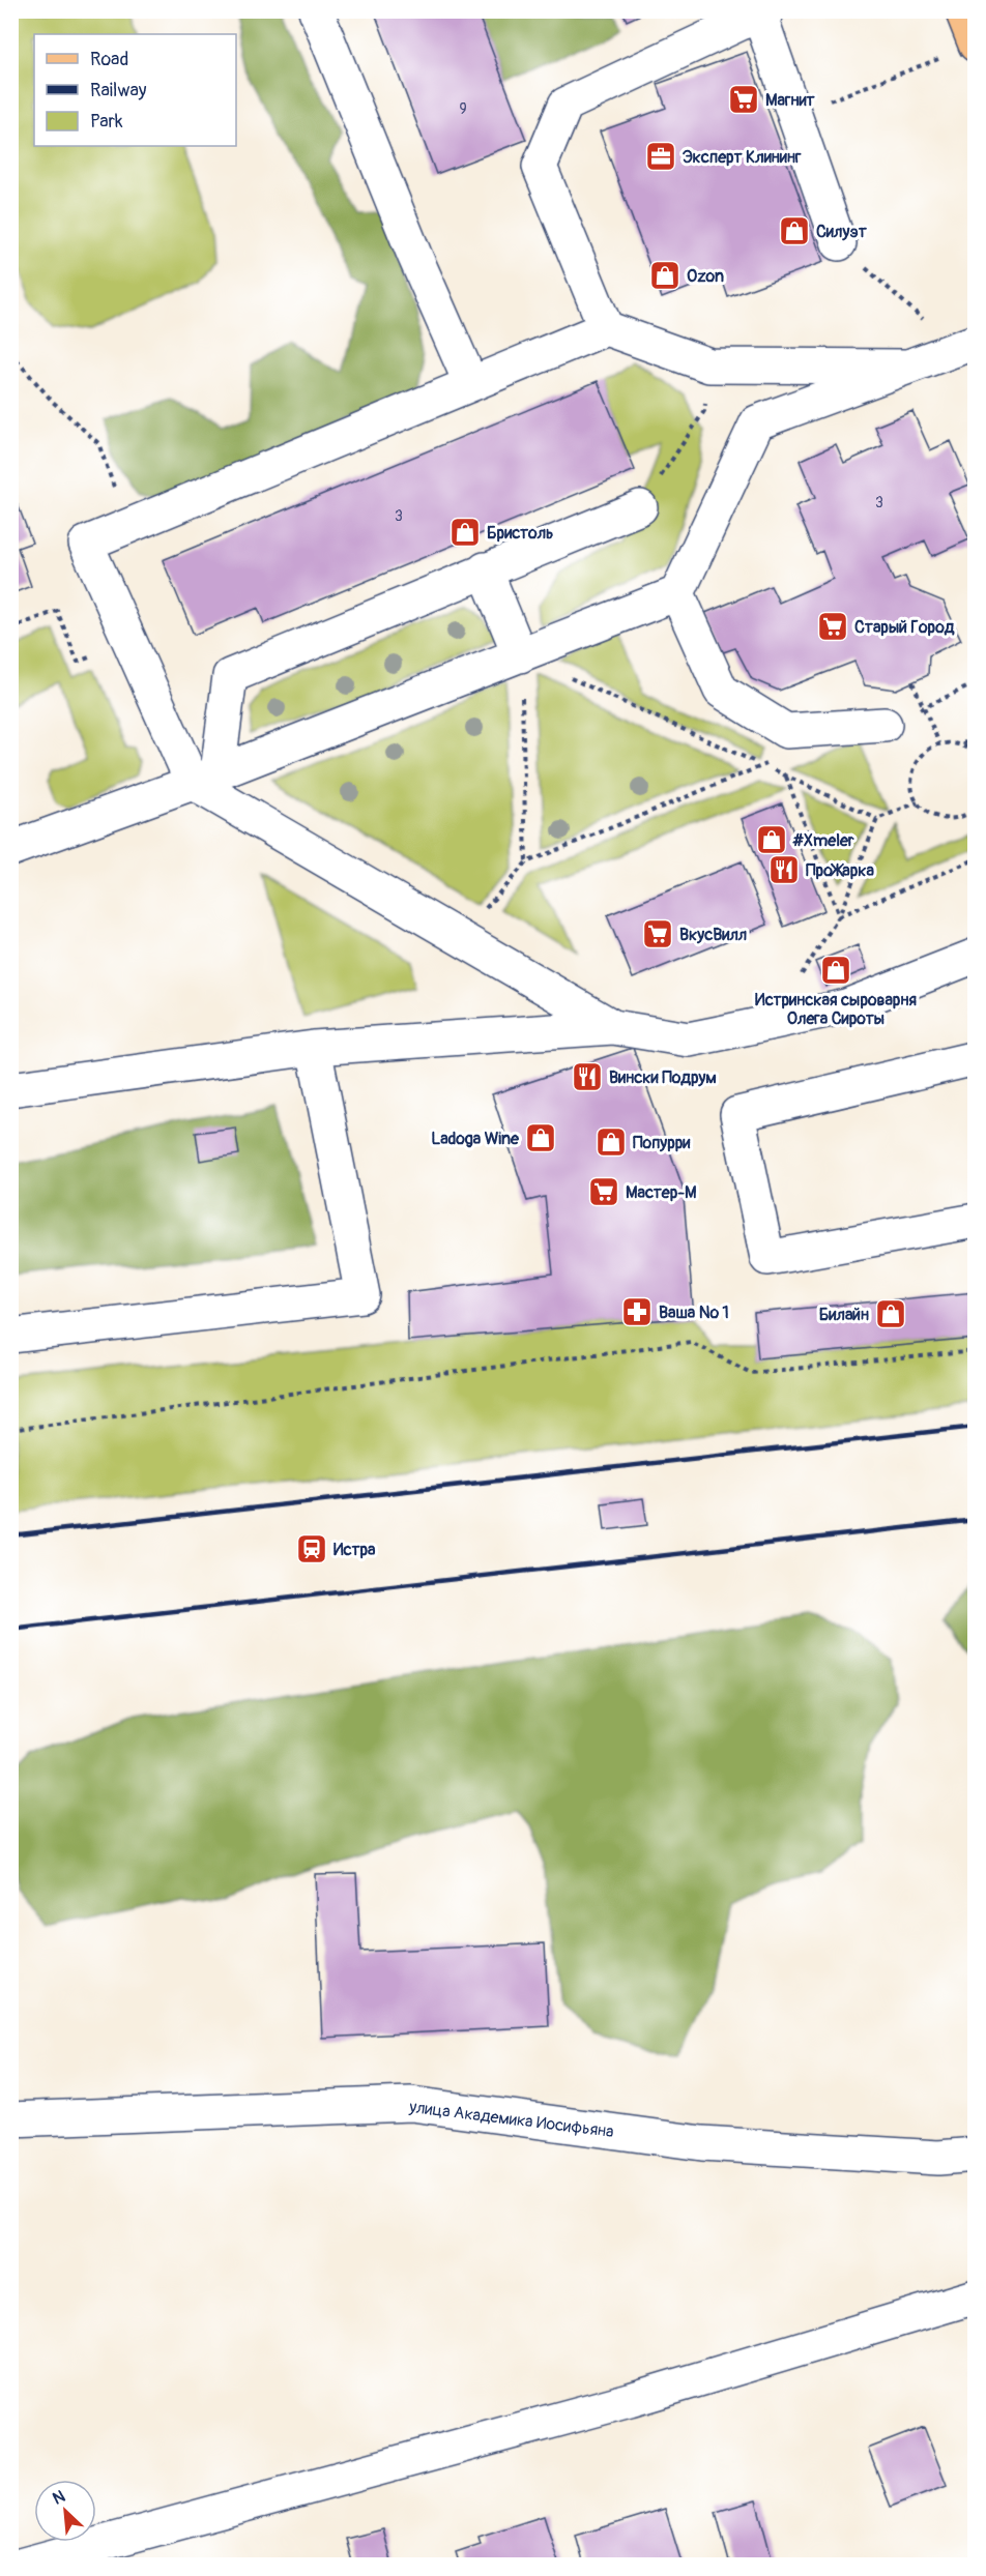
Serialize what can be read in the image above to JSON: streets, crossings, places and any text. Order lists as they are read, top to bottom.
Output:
{
  "streets": {
    "street": ["улица Академика Иосифьяна"]
  },
  "places": {
    "supermarket": [
      "Магнит",
      "Старый Город",
      "ВкусВилл",
      "Мастер-М"
    ],
    "office": ["Эксперт Клининг"],
    "shop": [
      "Силуэт",
      "Ozon",
      "Бристоль",
      "#Xmeler",
      "Истринская сыроварня Олега Сироты",
      "Ladoga Wine",
      "Попурри",
      "Билайн"
    ],
    "restaurant": ["ПроЖарка", "Вински Подрум"],
    "pharmacy": ["Ваша № 1"],
    "station": ["Истра"]
  },
  "house_numbers": ["9", "3", "3"],
  "legend": ["Road", "Railway", "Park"],
  "north": "top left"
}
